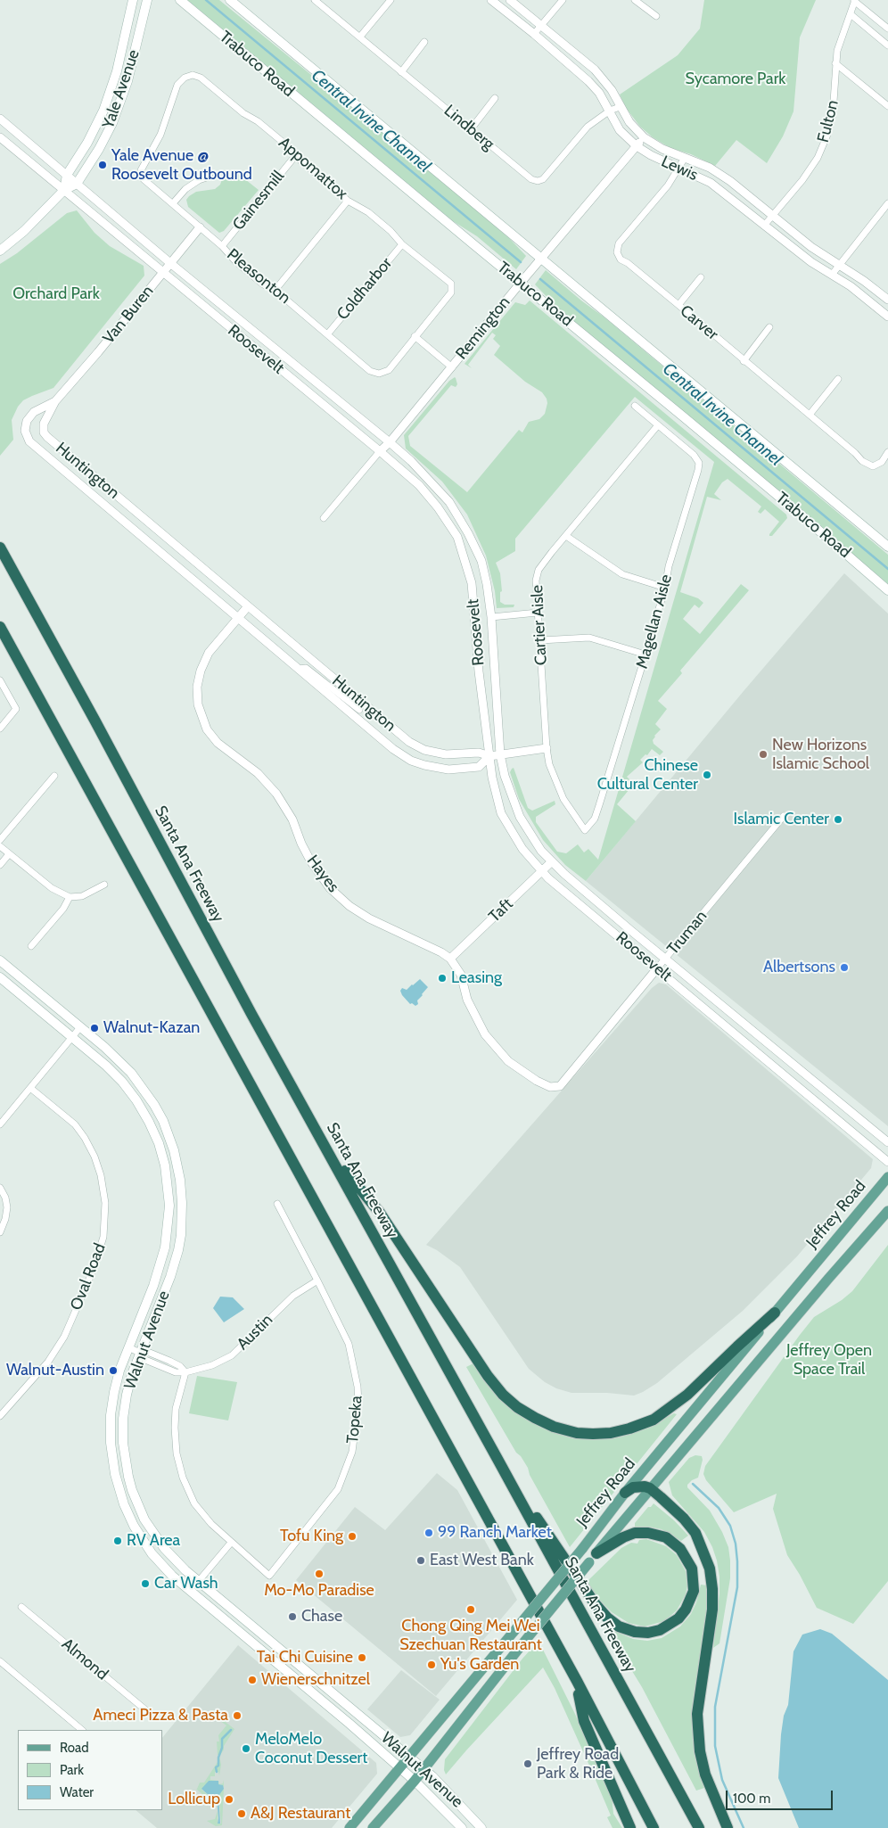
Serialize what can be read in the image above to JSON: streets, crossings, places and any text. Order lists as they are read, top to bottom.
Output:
{
  "streets": {
    "highway": ["Santa Ana Freeway"],
    "main road": [
      "Trabuco Road",
      "Yale Avenue",
      "Jeffrey Road",
      "Walnut Avenue"
    ],
    "street": [
      "Fulton",
      "Lindberg",
      "Appomattox",
      "Lewis",
      "Gainesmill",
      "Pleasonton",
      "Coldharbor",
      "Van Buren",
      "Carver",
      "Remington",
      "Roosevelt",
      "Huntington",
      "Magellan Aisle",
      "Cartier Aisle",
      "Hayes",
      "Taft",
      "Truman",
      "Oval Road",
      "Austin",
      "Topeka",
      "Almond"
    ]
  },
  "crossings": [
    ["Trabuco Road", "Remington"],
    ["Yale Avenue", "Roosevelt"],
    ["Fulton", "Lewis"],
    ["Lindberg", "Lewis"],
    ["Appomattox", "Gainesmill"],
    ["Appomattox", "Pleasonton"],
    ["Appomattox", "Coldharbor"],
    ["Lewis", "Carver"],
    ["Lewis", "Remington"],
    ["Gainesmill", "Pleasonton"],
    ["Pleasonton", "Coldharbor"],
    ["Pleasonton", "Van Buren"],
    ["Van Buren", "Roosevelt"],
    ["Van Buren", "Huntington"],
    ["Remington", "Roosevelt"],
    ["Roosevelt", "Huntington"],
    ["Roosevelt", "Taft"],
    ["Roosevelt", "Truman"],
    ["Huntington", "Cartier Aisle"],
    ["Huntington", "Hayes"],
    ["Magellan Aisle", "Cartier Aisle"],
    ["Hayes", "Taft"],
    ["Hayes", "Truman"],
    ["Jeffrey Road", "Walnut Avenue"],
    ["Austin", "Topeka"]
  ],
  "water": ["Central Irvine Channel"],
  "parks": ["Sycamore Park", "Orchard Park", "Jeffrey Open Space Trail"],
  "places": [
    "Yale Avenue @ Roosevelt Outbound",
    "New Horizons Islamic School",
    "Chinese Cultural Center",
    "Islamic Center",
    "Albertsons",
    "Leasing",
    "Walnut-Kazan",
    "Walnut-Austin",
    "99 Ranch Market",
    "Tofu King",
    "RV Area",
    "East West Bank",
    "Mo-Mo Paradise",
    "Car Wash",
    "Chong Qing Mei Wei Szechuan Restaurant",
    "Chase",
    "Tai Chi Cuisine",
    "Yu's Garden",
    "Wienerschnitzel",
    "Ameci Pizza & Pasta",
    "MeloMelo Coconut Dessert",
    "Jeffrey Road Park & Ride",
    "Lollicup",
    "A&J Restaurant"
  ],
  "legend": ["Road", "Park", "Water"],
  "scale_bar": "100 m"
}
